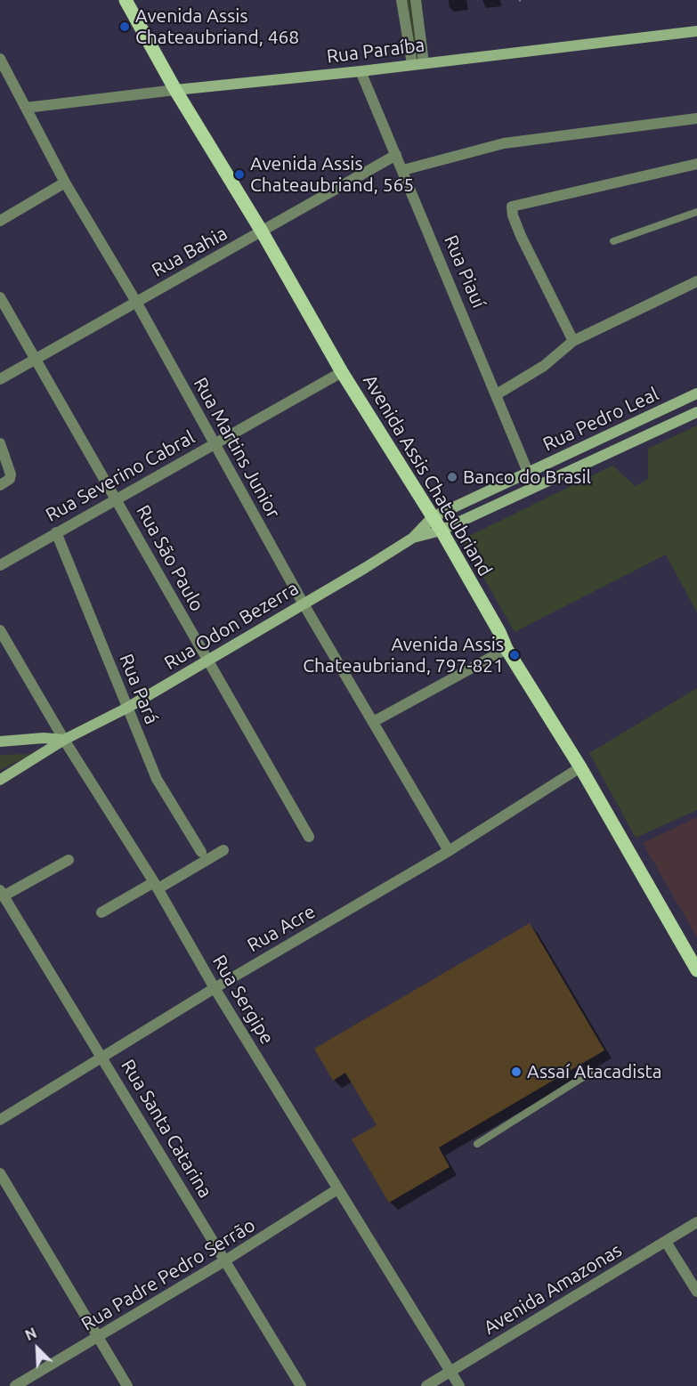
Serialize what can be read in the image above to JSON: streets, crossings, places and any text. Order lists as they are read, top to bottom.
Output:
{
  "streets": {
    "main road": [
      "Rua Paraíba",
      "Rua Pedro Leal",
      "Avenida Assis Chateubriand",
      "Rua Odon Bezerra"
    ],
    "street": [
      "Rua Bahia",
      "Rua Piauí",
      "Rua Martins Junior",
      "Rua Severino Cabral",
      "Rua São Paulo",
      "Rua Pará",
      "Rua Acre",
      "Rua Sergipe",
      "Rua Santa Catarina",
      "Rua Padre Pedro Serrão",
      "Avenida Amazonas"
    ]
  },
  "crossings": [
    ["Rua Paraíba", "Rua Piauí"],
    ["Rua Paraíba", "Rua Martins Junior"],
    ["Rua Paraíba", "Avenida Assis Chateubriand"],
    ["Rua Bahia", "Rua Piauí"],
    ["Rua Bahia", "Rua Martins Junior"],
    ["Rua Bahia", "Avenida Assis Chateubriand"],
    ["Rua Bahia", "Rua São Paulo"],
    ["Rua Piauí", "Rua Pedro Leal"],
    ["Rua Pedro Leal", "Avenida Assis Chateubriand"],
    ["Rua Pedro Leal", "Rua Odon Bezerra"],
    ["Rua Martins Junior", "Rua Severino Cabral"],
    ["Rua Martins Junior", "Rua Odon Bezerra"],
    ["Rua Martins Junior", "Rua Acre"],
    ["Avenida Assis Chateubriand", "Rua Severino Cabral"],
    ["Avenida Assis Chateubriand", "Rua Odon Bezerra"],
    ["Avenida Assis Chateubriand", "Rua Acre"],
    ["Rua Severino Cabral", "Rua São Paulo"],
    ["Rua Severino Cabral", "Rua Pará"],
    ["Rua São Paulo", "Rua Odon Bezerra"],
    ["Rua Odon Bezerra", "Rua Pará"],
    ["Rua Odon Bezerra", "Rua Sergipe"],
    ["Rua Acre", "Rua Sergipe"],
    ["Rua Acre", "Rua Santa Catarina"],
    ["Rua Sergipe", "Rua Padre Pedro Serrão"],
    ["Rua Sergipe", "Avenida Amazonas"],
    ["Rua Santa Catarina", "Rua Padre Pedro Serrão"]
  ],
  "places": [
    "Avenida Assis Chateaubriand, 468",
    "Avenida Assis Chateaubriand, 565",
    "Banco do Brasil",
    "Avenida Assis Chateaubriand, 797-821",
    "Assaí Atacadista"
  ],
  "north": "top left"
}
